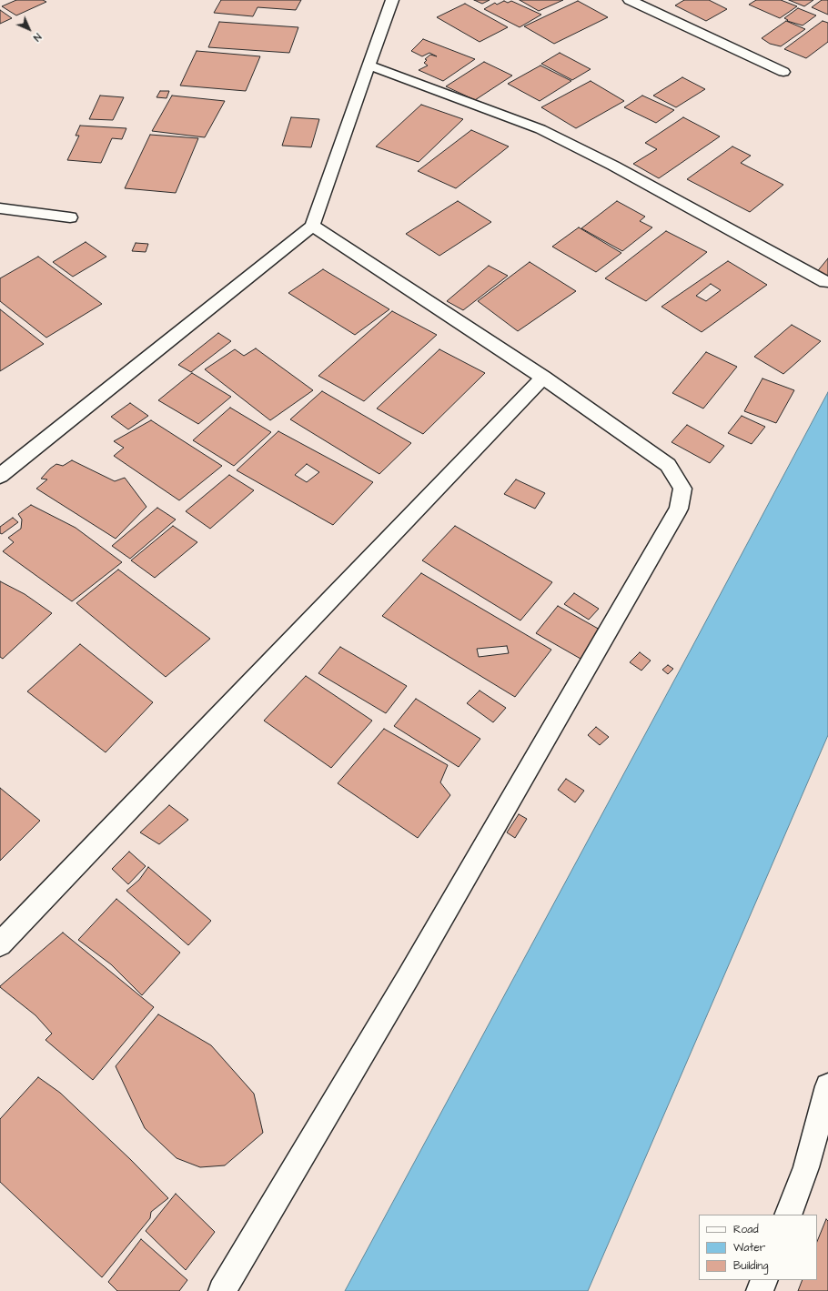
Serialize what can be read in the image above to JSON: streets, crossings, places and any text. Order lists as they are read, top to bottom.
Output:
{
  "legend": ["Road", "Water", "Building"],
  "north": "bottom right"
}
